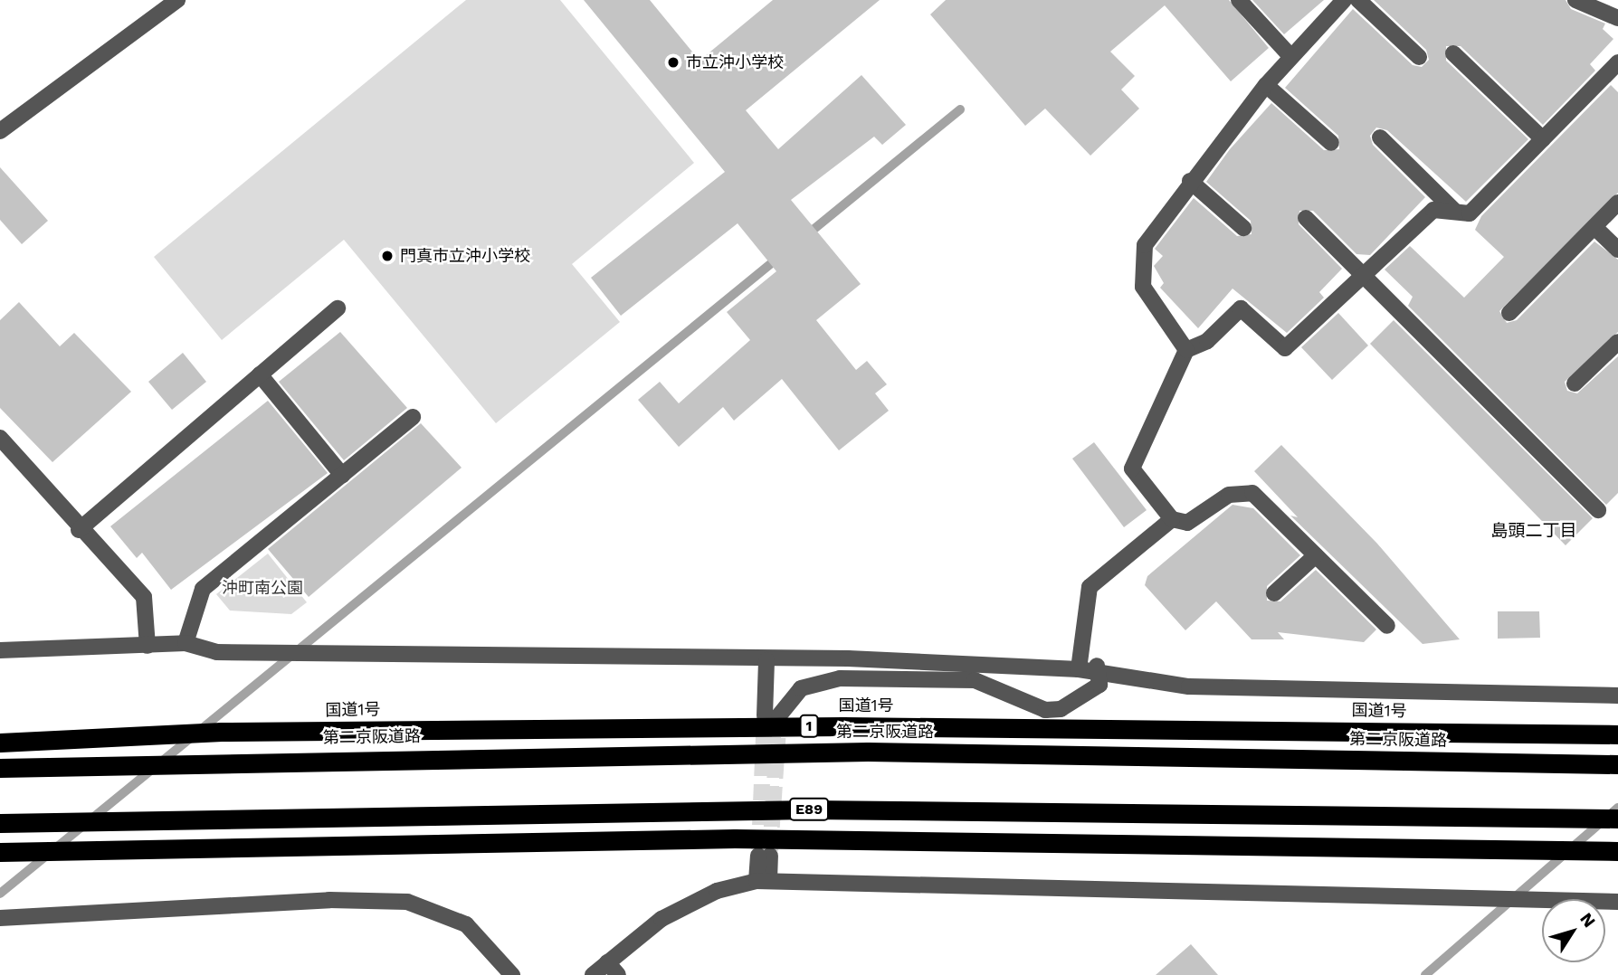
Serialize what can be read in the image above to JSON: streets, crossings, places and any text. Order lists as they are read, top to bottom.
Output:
{
  "streets": {
    "highway": [
      "国道1号",
      "1",
      "第二京阪道路",
      "E89"
    ]
  },
  "districts": ["島頭二丁目"],
  "parks": ["沖町南公園"],
  "places": ["市立沖小学校", "門真市立沖小学校"],
  "north": "top right"
}
